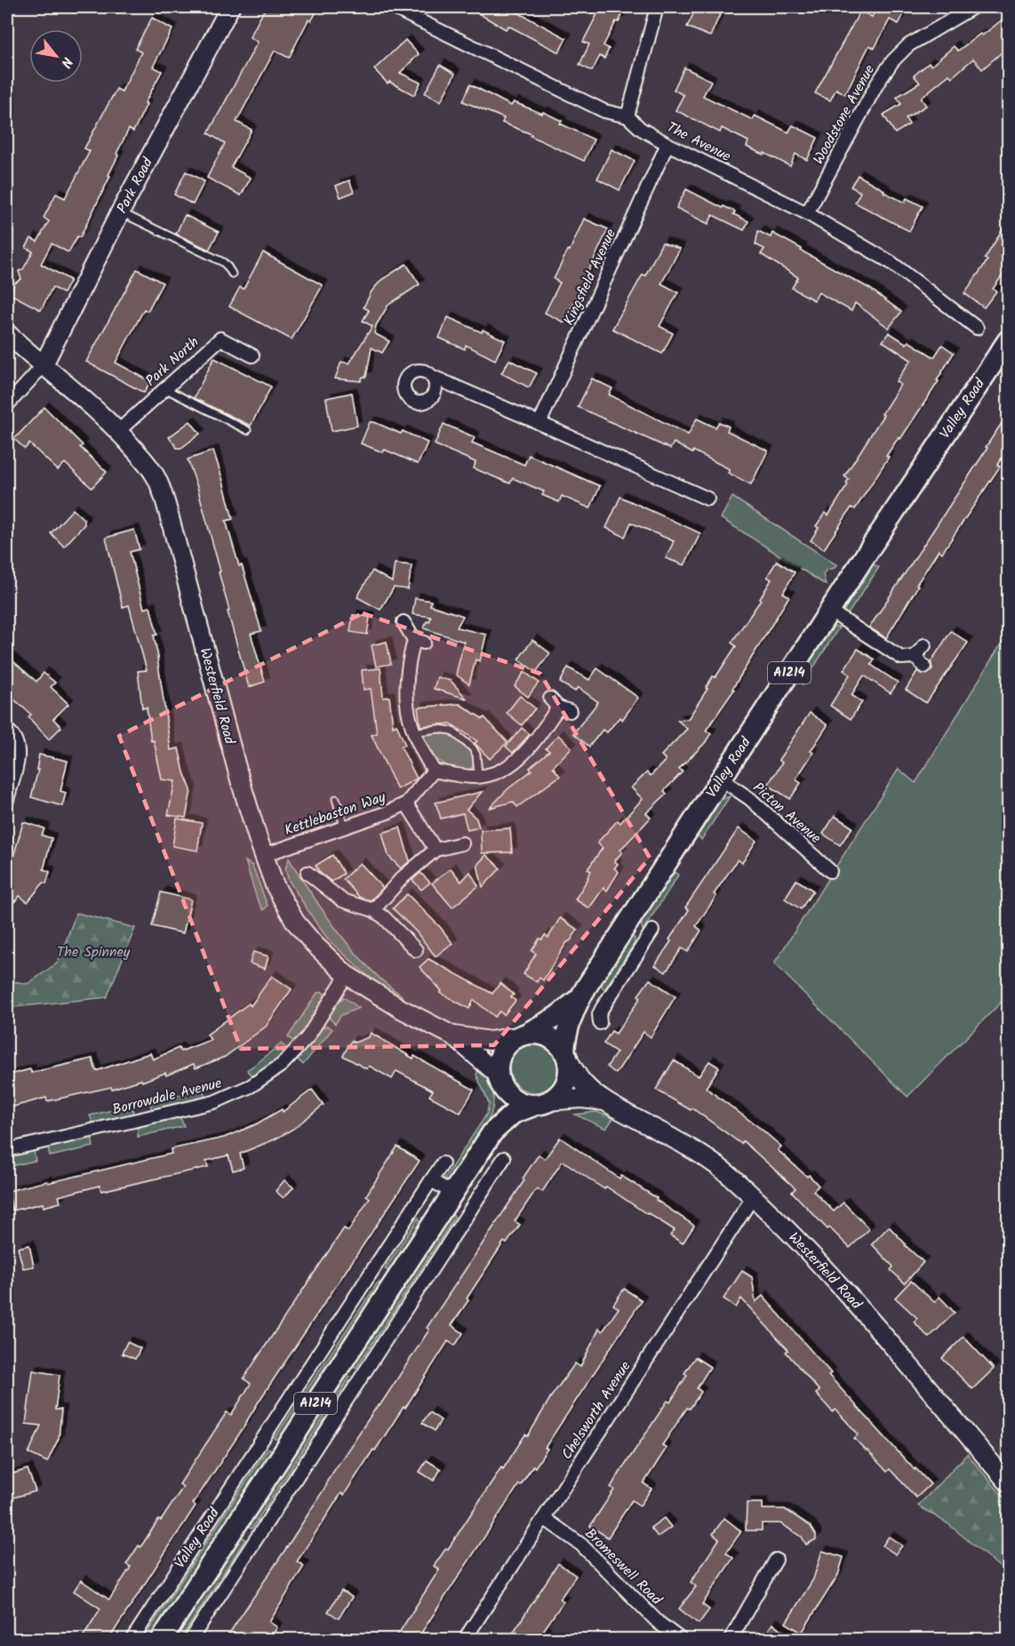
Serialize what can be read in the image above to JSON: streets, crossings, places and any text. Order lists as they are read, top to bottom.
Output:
{
  "streets": {
    "main road": [
      "Park Road",
      "Valley Road",
      "A1214",
      "Westerfield Road"
    ],
    "street": [
      "Woodstone Avenue",
      "The Avenue",
      "Kingsfield Avenue",
      "Park North",
      "Picton Avenue",
      "Kettlebaston Way",
      "Borrowdale Avenue",
      "Chelsworth Avenue",
      "Bromeswell Road"
    ]
  },
  "crossings": [
    ["Woodstone Avenue", "The Avenue"],
    ["The Avenue", "Kingsfield Avenue"],
    ["Park Road", "Westerfield Road"],
    ["Park North", "Westerfield Road"],
    ["Valley Road", "Westerfield Road"],
    ["Valley Road", "Picton Avenue"],
    ["Westerfield Road", "Kettlebaston Way"],
    ["Westerfield Road", "Borrowdale Avenue"],
    ["Westerfield Road", "Chelsworth Avenue"],
    ["Chelsworth Avenue", "Bromeswell Road"]
  ],
  "parks": ["The Spinney"],
  "north": "bottom right"
}
